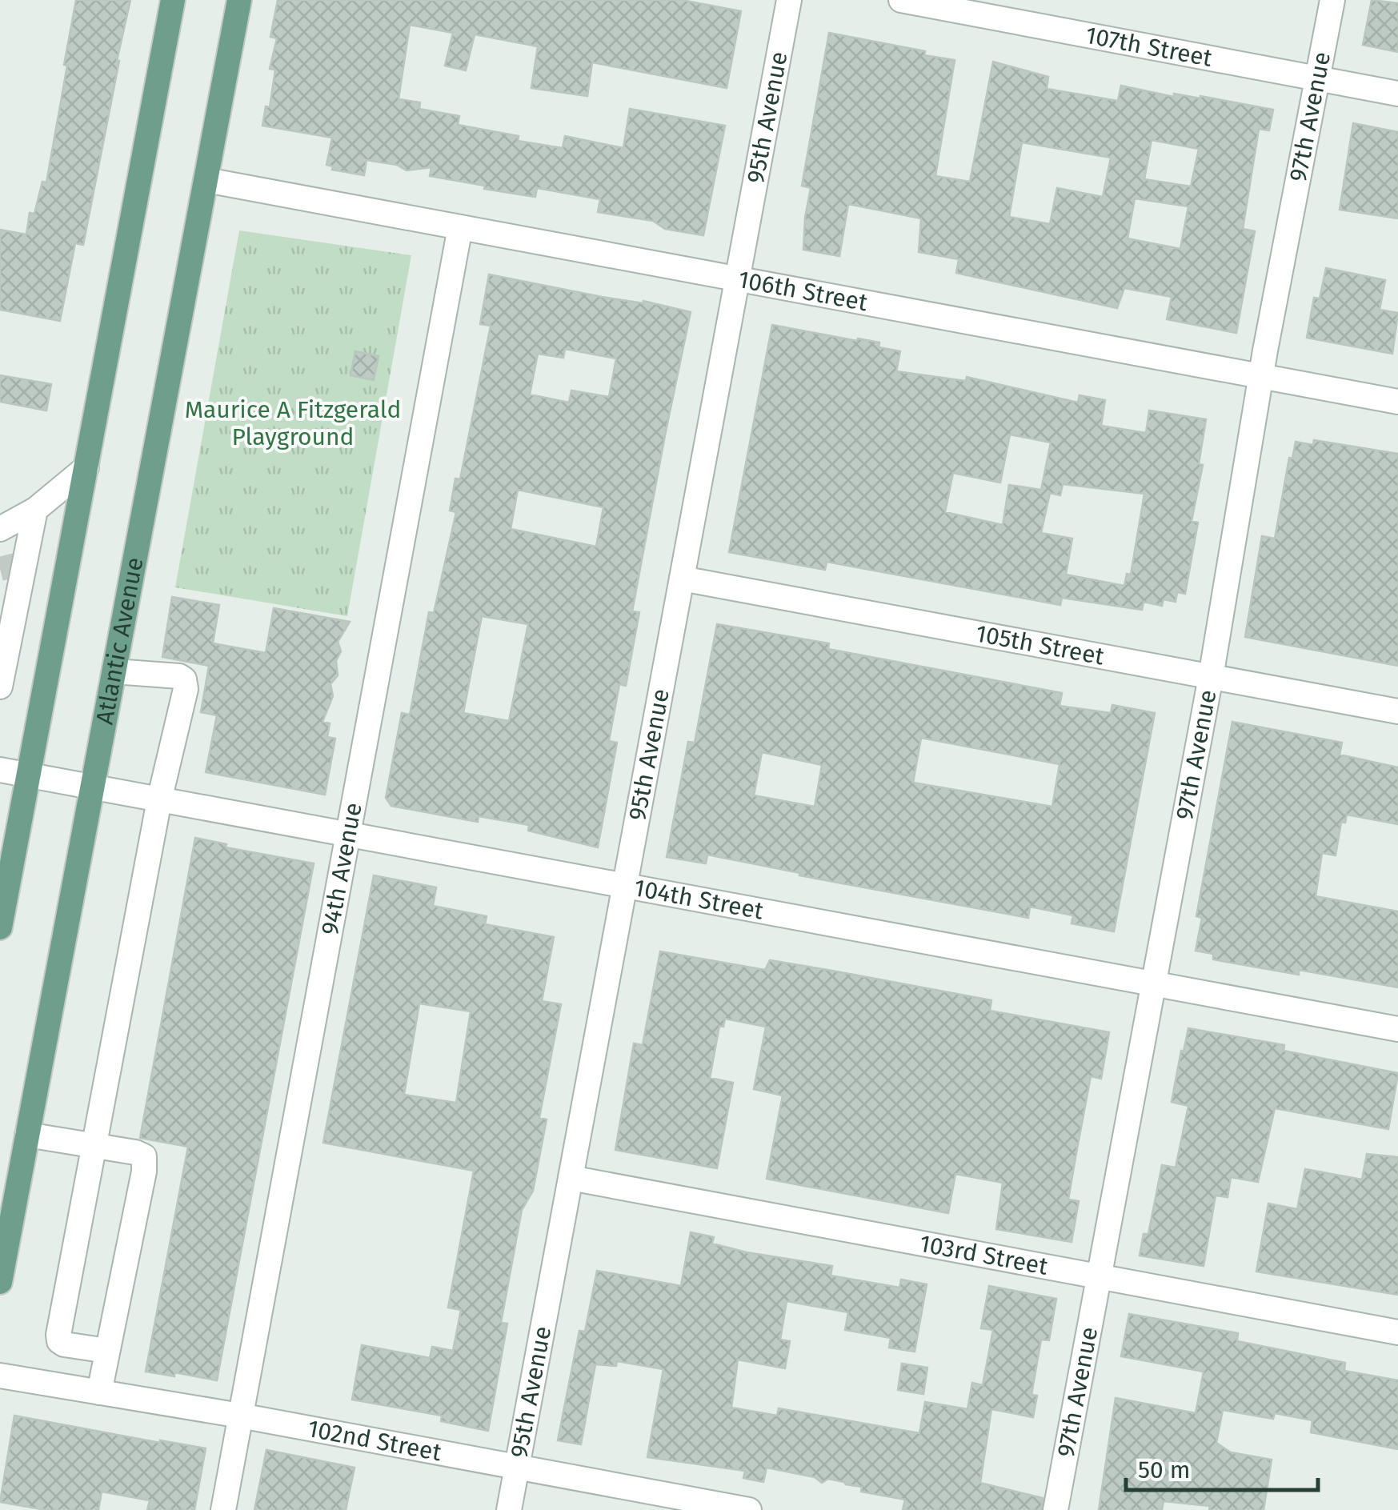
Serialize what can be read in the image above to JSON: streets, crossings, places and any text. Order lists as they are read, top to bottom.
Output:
{
  "streets": {
    "main road": ["Atlantic Avenue"],
    "street": [
      "107th Street",
      "95th Avenue",
      "97th Avenue",
      "106th Street",
      "105th Street",
      "94th Avenue",
      "104th Street",
      "103rd Street",
      "102nd Street"
    ]
  },
  "crossings": [
    ["107th Street", "97th Avenue"],
    ["95th Avenue", "106th Street"],
    ["95th Avenue", "105th Street"],
    ["95th Avenue", "104th Street"],
    ["95th Avenue", "103rd Street"],
    ["95th Avenue", "102nd Street"],
    ["97th Avenue", "106th Street"],
    ["97th Avenue", "105th Street"],
    ["97th Avenue", "104th Street"],
    ["97th Avenue", "103rd Street"],
    ["106th Street", "Atlantic Avenue"],
    ["106th Street", "94th Avenue"],
    ["Atlantic Avenue", "104th Street"],
    ["94th Avenue", "104th Street"],
    ["94th Avenue", "102nd Street"]
  ],
  "parks": ["Maurice A Fitzgerald Playground"],
  "scale_bar": "50 m"
}
